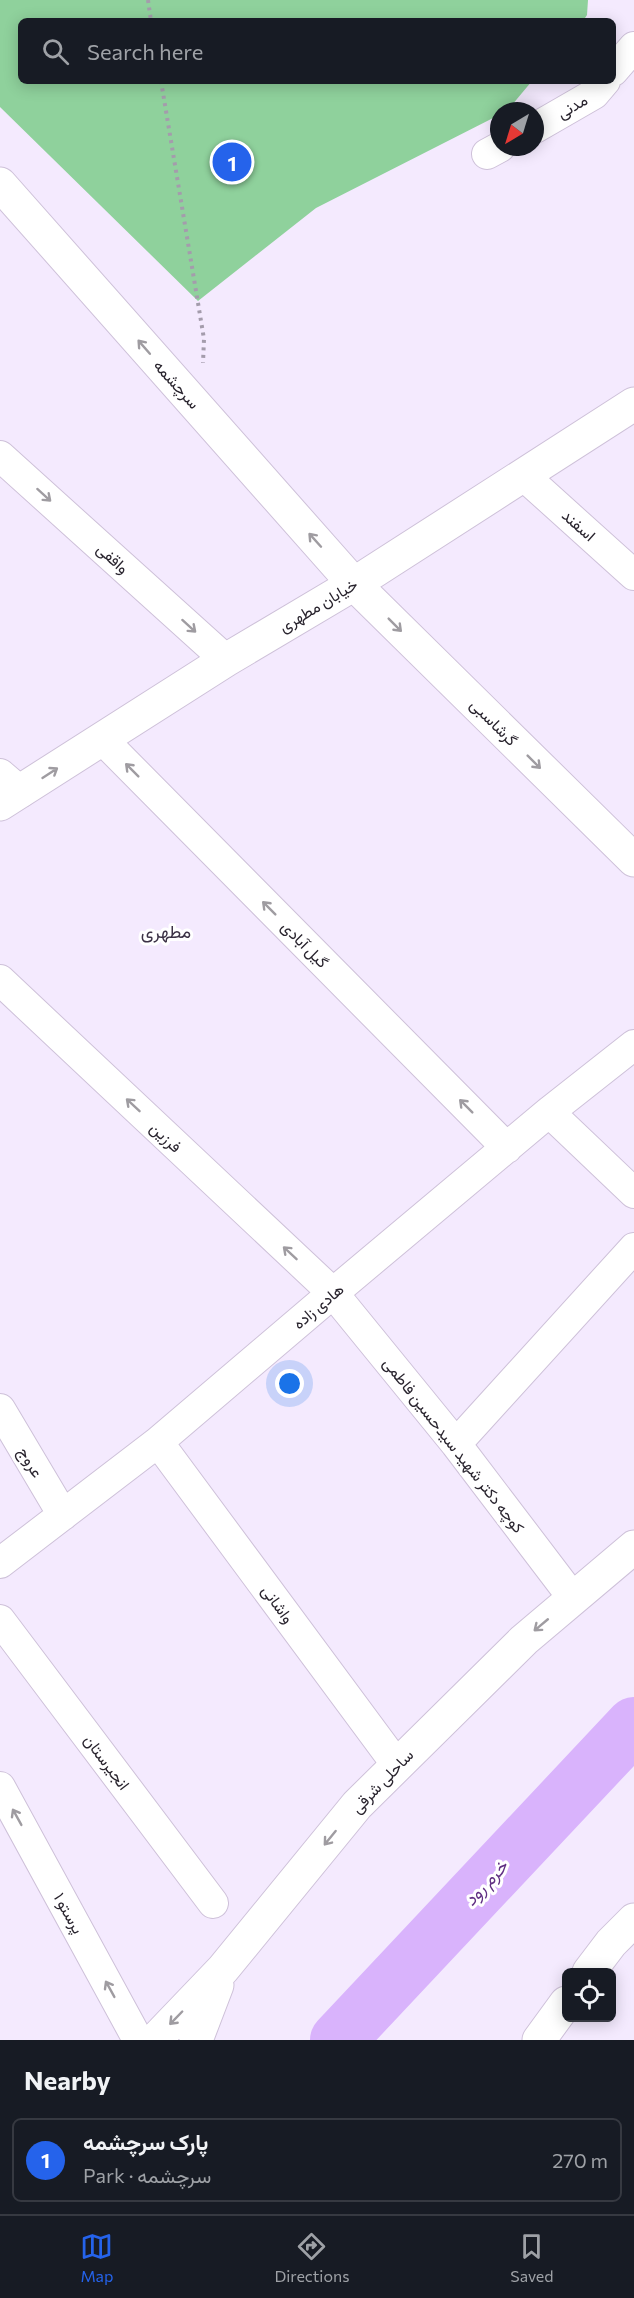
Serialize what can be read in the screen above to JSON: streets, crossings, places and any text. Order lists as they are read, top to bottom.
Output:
{
  "streets": {
    "main road": [
      "سرچشمه",
      "خیابان مطهری",
      "گرشاسبی",
      "ساحلی شرقی"
    ],
    "street": [
      "مدنی",
      "اسفند",
      "واقفی",
      "گیل آبادی",
      "فرزین",
      "هادی زاده",
      "کوچه دکتر شهید سیدحسین فاطمی",
      "عروج",
      "واشانی",
      "انجیرستان",
      "پرستو ۱"
    ]
  },
  "crossings": [
    ["سرچشمه", "خیابان مطهری"],
    ["سرچشمه", "گرشاسبی"],
    ["اسفند", "خیابان مطهری"],
    ["واقفی", "خیابان مطهری"],
    ["خیابان مطهری", "گرشاسبی"],
    ["خیابان مطهری", "گیل آبادی"],
    ["گیل آبادی", "هادی زاده"],
    ["فرزین", "هادی زاده"],
    ["فرزین", "کوچه دکتر شهید سیدحسین فاطمی"],
    ["هادی زاده", "کوچه دکتر شهید سیدحسین فاطمی"],
    ["هادی زاده", "عروج"],
    ["هادی زاده", "واشانی"],
    ["کوچه دکتر شهید سیدحسین فاطمی", "ساحلی شرقی"],
    ["واشانی", "ساحلی شرقی"]
  ],
  "one_way": [
    "سرچشمه",
    "واقفی",
    "گرشاسبی",
    "گیل آبادی",
    "فرزین",
    "ساحلی شرقی",
    "پرستو ۱"
  ],
  "districts": ["مطهری"],
  "water": ["خرم رود"],
  "north": "bottom left",
  "page": {
    "search": "Search here",
    "pins": "1",
    "heading": "Nearby",
    "list": [
      {
        "mark": "1",
        "name": "پارک سرچشمه",
        "note": "Park · سرچشمه",
        "value": "270 m"
      }
    ],
    "nav": ["Map", "Directions", "Saved"]
  }
}
